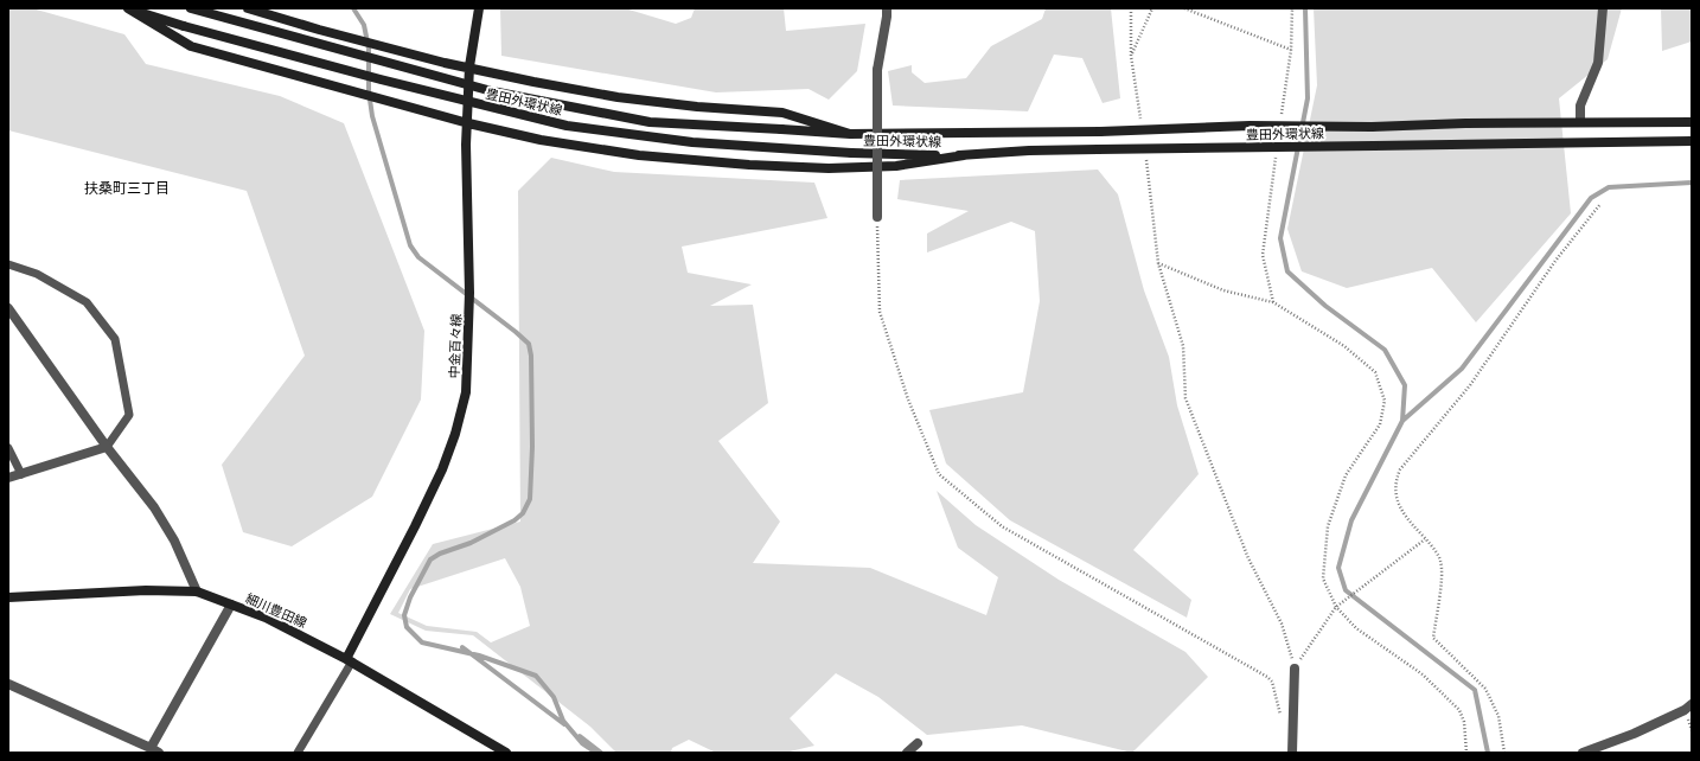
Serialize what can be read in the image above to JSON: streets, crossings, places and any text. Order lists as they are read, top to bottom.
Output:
{
  "streets": {
    "street": ["豊田外環状線", "中金百々線", "細川豊田線"]
  },
  "crossings": [
    ["中金百々線", "細川豊田線"]
  ],
  "districts": ["扶桑町三丁目"]
}
